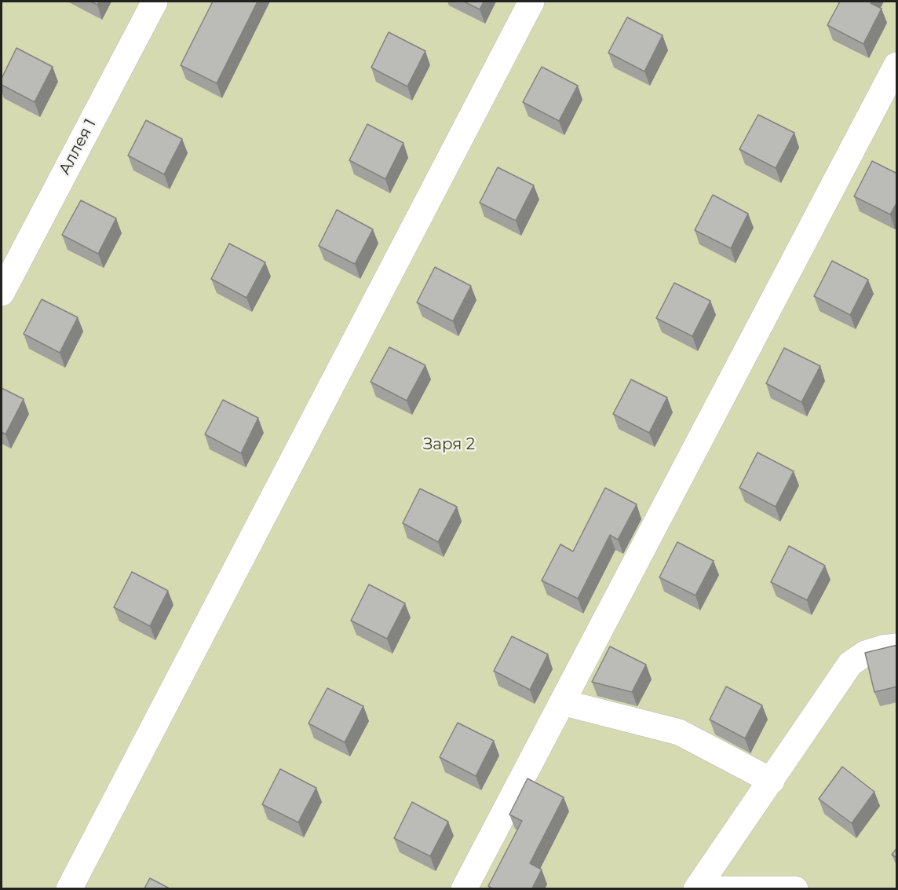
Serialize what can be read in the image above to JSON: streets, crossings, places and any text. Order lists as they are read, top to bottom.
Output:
{
  "streets": {
    "lane": ["Аллея 1"]
  },
  "parks": ["Заря 2"]
}
